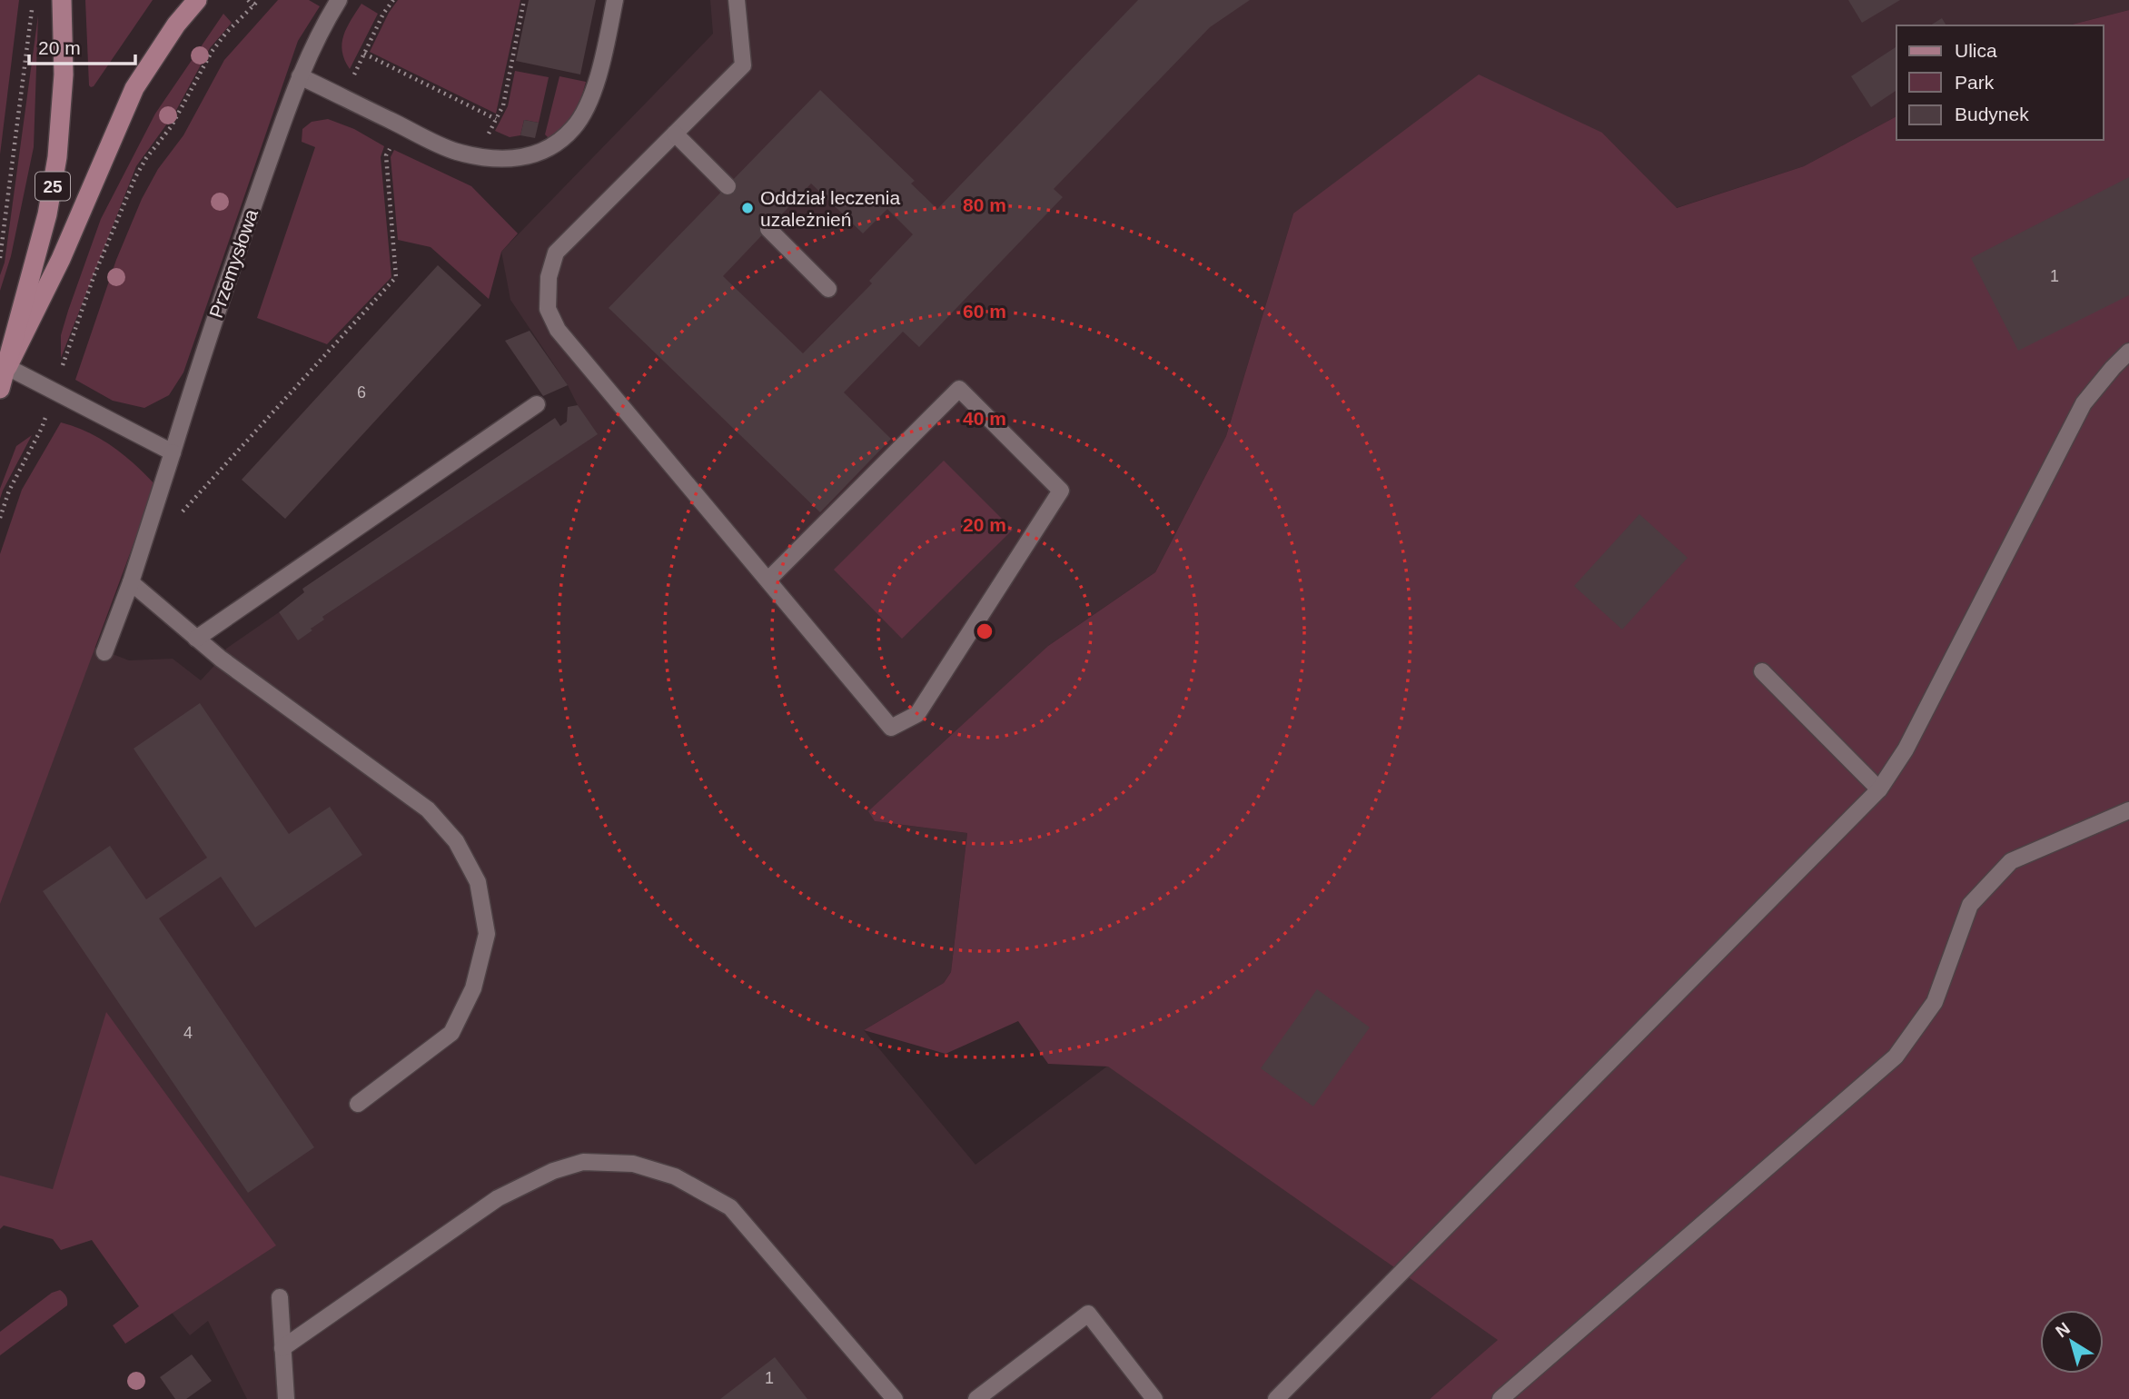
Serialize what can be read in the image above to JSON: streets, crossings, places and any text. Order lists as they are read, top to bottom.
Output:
{
  "streets": {
    "main road": ["25"],
    "lane": ["Przemysłowa"]
  },
  "places": ["Oddział leczenia uzależnień"],
  "house_numbers": [
    "1",
    "6",
    "4",
    "1"
  ],
  "legend": ["Ulica", "Park", "Budynek"],
  "scale_bar": "20 m",
  "north": "top left",
  "rings": [
    "80 m",
    "60 m",
    "40 m",
    "20 m"
  ]
}
